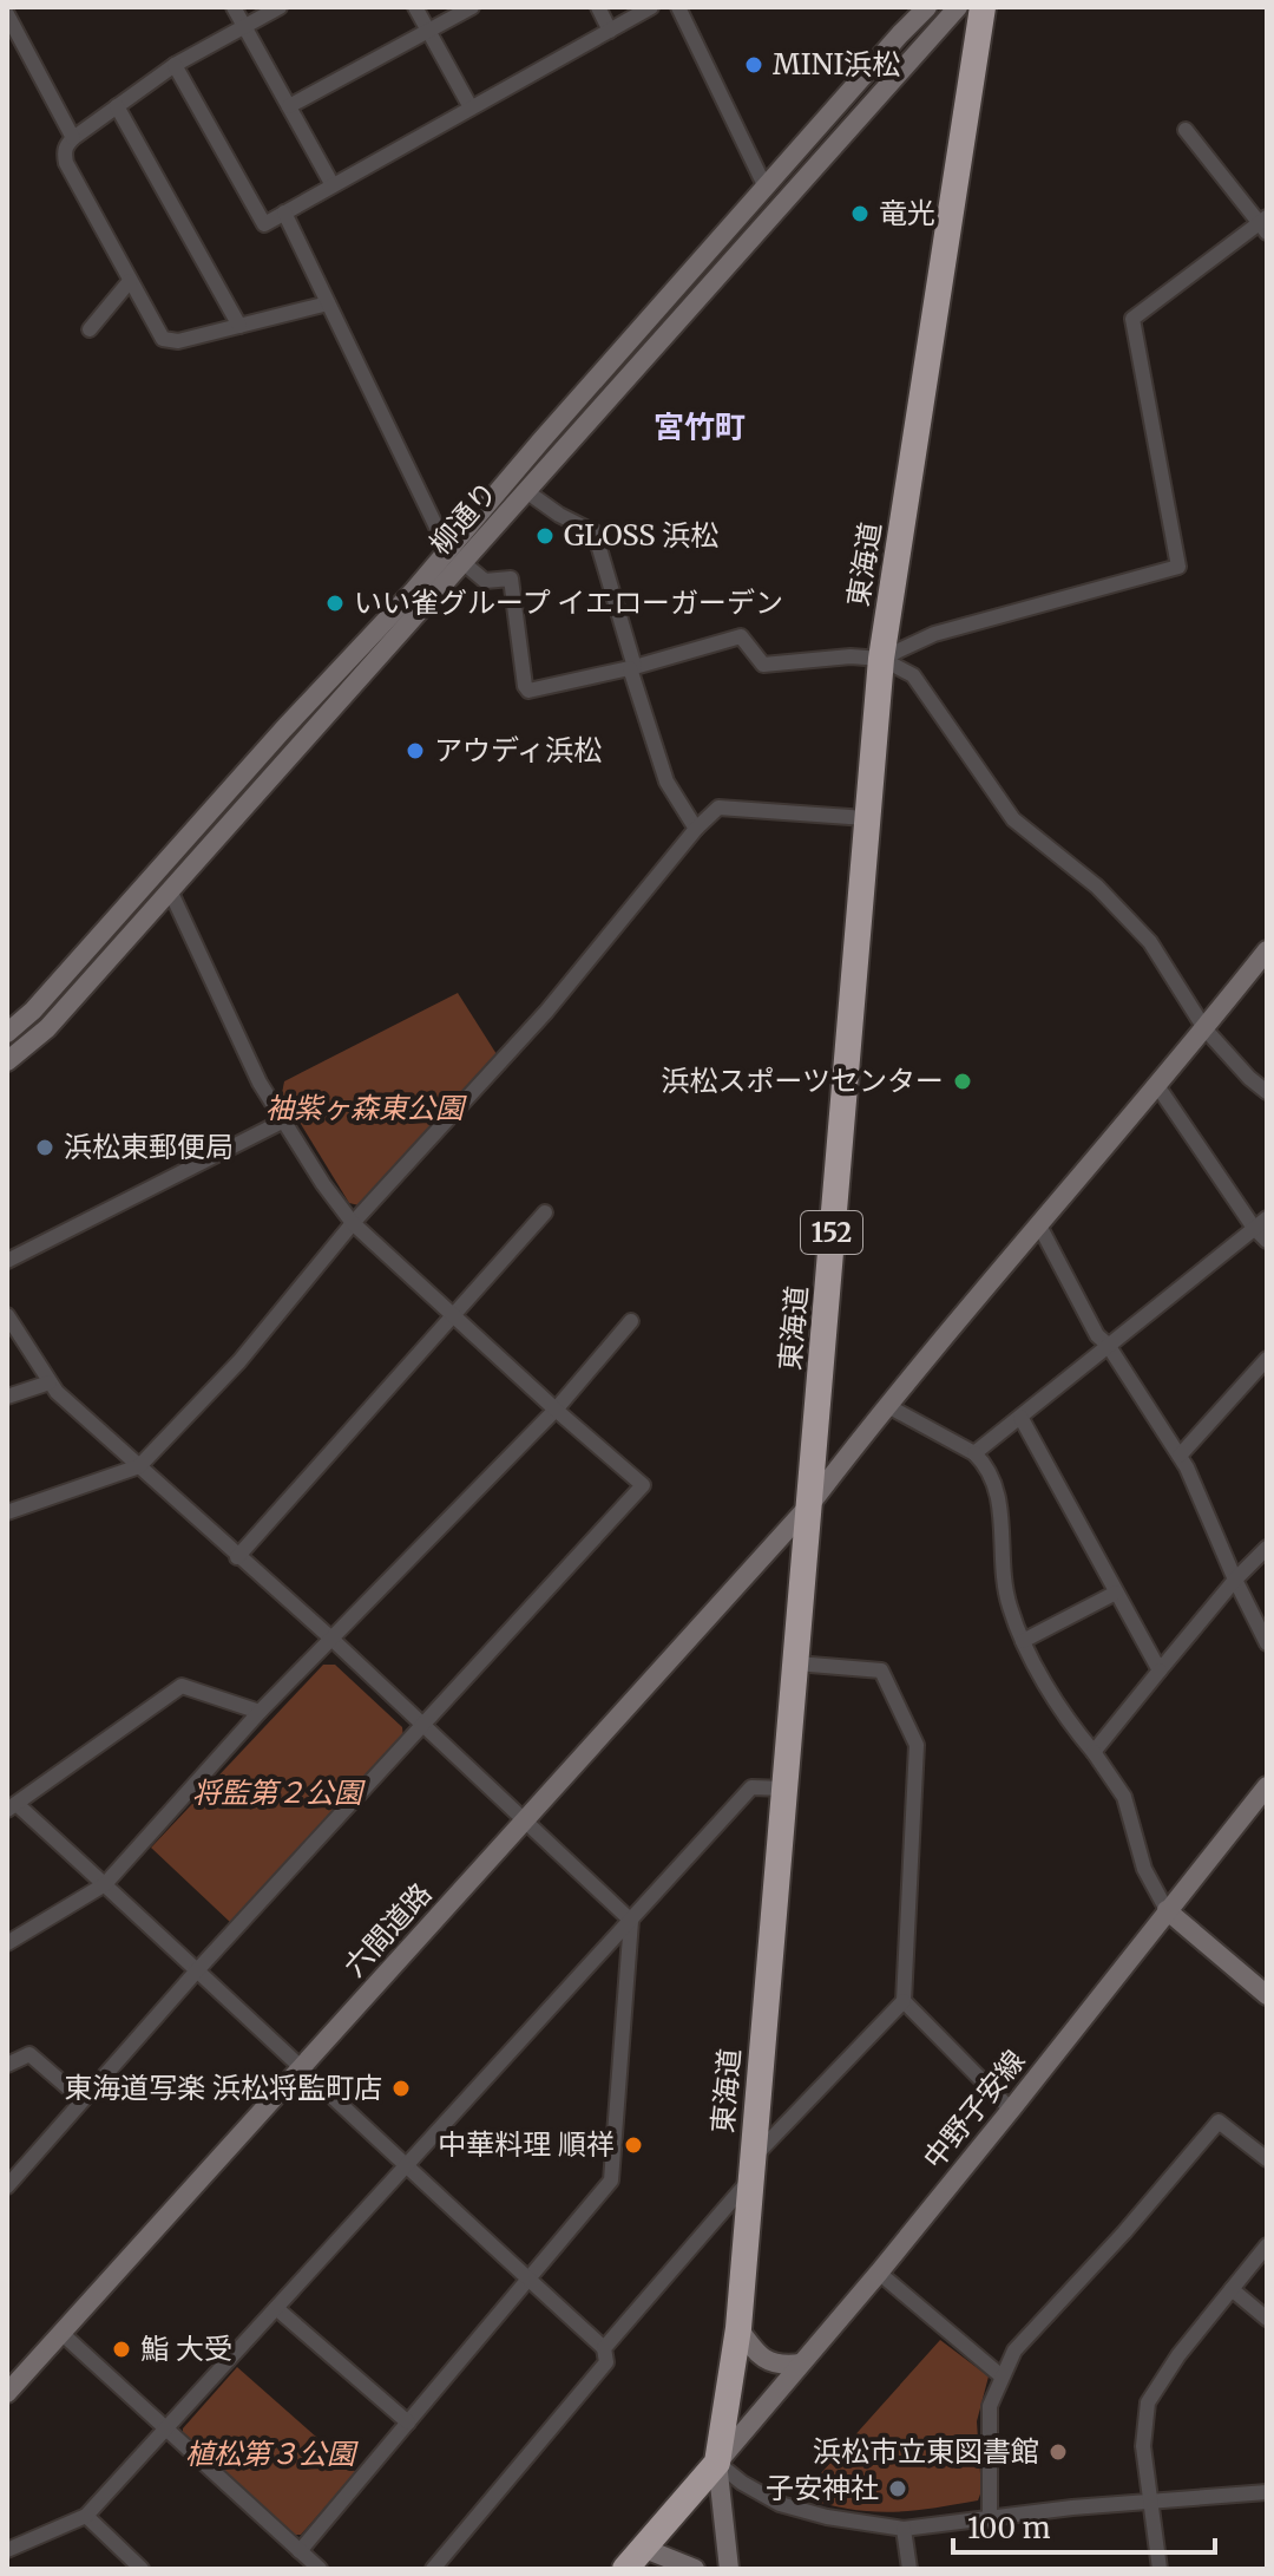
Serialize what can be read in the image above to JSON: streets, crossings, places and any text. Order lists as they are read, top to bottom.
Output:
{
  "streets": {
    "highway": ["東海道", "152"],
    "street": ["柳通り", "六間道路", "中野子安線"]
  },
  "crossings": [
    ["東海道", "六間道路"],
    ["東海道", "中野子安線"]
  ],
  "districts": ["宮竹町"],
  "parks": ["袖紫ヶ森東公園", "将監第２公園", "植松第３公園"],
  "places": [
    "MINI浜松",
    "竜光",
    "GLOSS 浜松",
    "いい雀グループ イエローガーデン",
    "アウディ浜松",
    "浜松スポーツセンター",
    "浜松東郵便局",
    "東海道写楽 浜松将監町店",
    "中華料理 順祥",
    "鮨 大受",
    "浜松市立東図書館",
    "子安神社"
  ],
  "scale_bar": "100 m"
}
